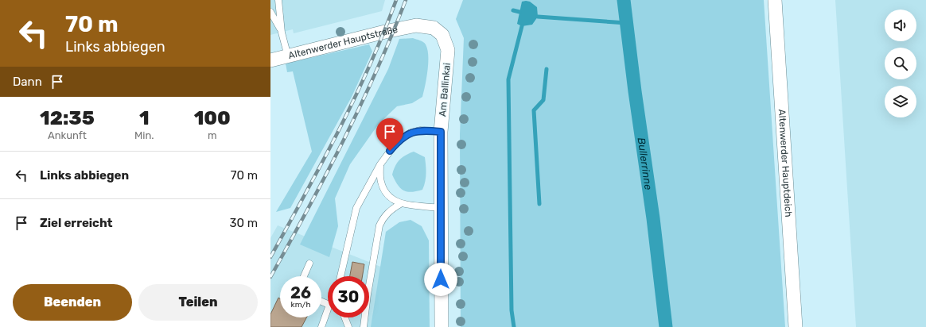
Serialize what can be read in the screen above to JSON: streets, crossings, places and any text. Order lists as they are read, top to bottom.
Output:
{
  "streets": {
    "street": ["Altenwerder Hauptstraße", "Am Ballinkai", "Altenwerder Hauptdeich"]
  },
  "crossings": [
    ["Altenwerder Hauptstraße", "Am Ballinkai"]
  ],
  "water": ["Bullerrinne"],
  "page": {
    "turn": ["70 m", "Links abbiegen"],
    "then": "Dann",
    "eta": [
      "12:35",
      "Ankunft",
      "1",
      "Min.",
      "100",
      "m"
    ],
    "list": [
      {
        "name": "Links abbiegen",
        "value": "70 m"
      },
      {
        "name": "Ziel erreicht",
        "value": "30 m"
      }
    ],
    "speed": "26 km/h",
    "limit": "30",
    "buttons": ["Beenden", "Teilen"]
  }
}
